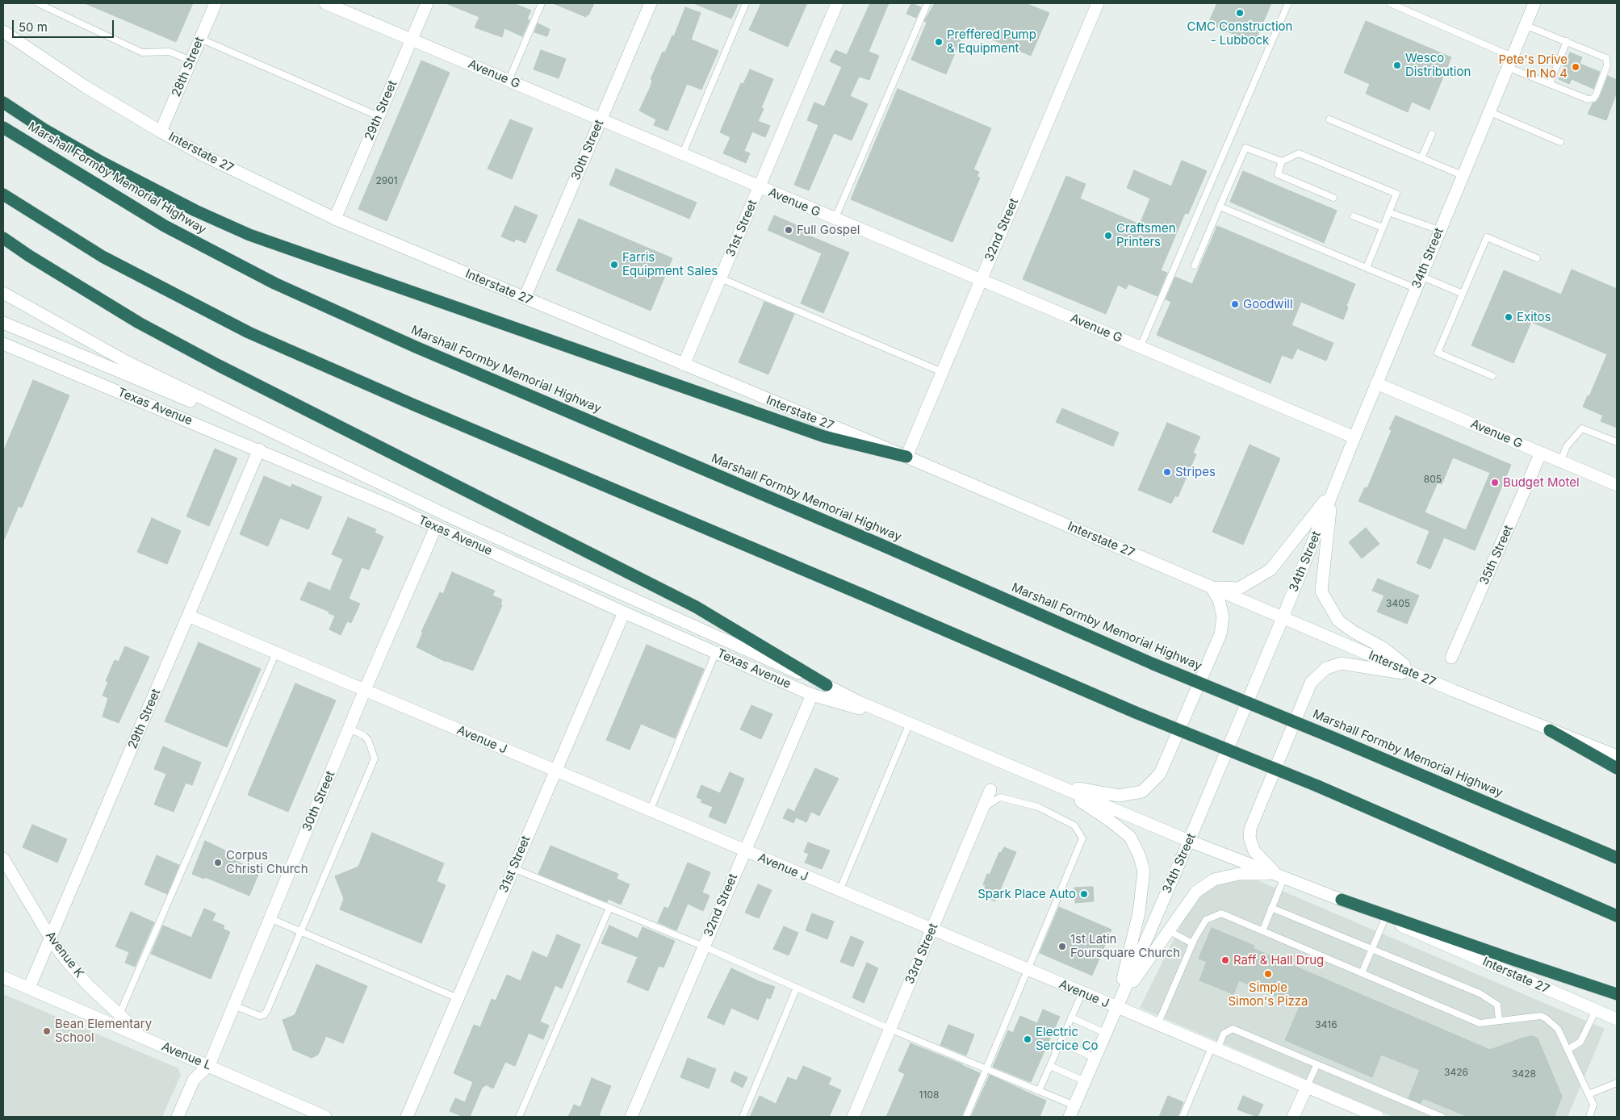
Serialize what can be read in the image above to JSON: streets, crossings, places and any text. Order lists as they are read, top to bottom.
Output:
{
  "streets": {
    "highway": ["Marshall Formby Memorial Highway"],
    "street": [
      "28th Street",
      "Avenue G",
      "29th Street",
      "30th Street",
      "Interstate 27",
      "31st Street",
      "32nd Street",
      "34th Street",
      "Texas Avenue",
      "35th Street",
      "Avenue J",
      "33rd Street",
      "Avenue K",
      "Avenue L"
    ]
  },
  "crossings": [
    ["28th Street", "Interstate 27"],
    ["Avenue G", "29th Street"],
    ["Avenue G", "30th Street"],
    ["Avenue G", "31st Street"],
    ["Avenue G", "32nd Street"],
    ["Avenue G", "34th Street"],
    ["Avenue G", "35th Street"],
    ["29th Street", "Interstate 27"],
    ["29th Street", "Texas Avenue"],
    ["29th Street", "Avenue J"],
    ["29th Street", "Avenue K"],
    ["29th Street", "Avenue L"],
    ["30th Street", "Interstate 27"],
    ["30th Street", "Texas Avenue"],
    ["30th Street", "Avenue J"],
    ["30th Street", "Avenue L"],
    ["Interstate 27", "31st Street"],
    ["Interstate 27", "32nd Street"],
    ["Interstate 27", "34th Street"],
    ["Interstate 27", "Texas Avenue"],
    ["31st Street", "Texas Avenue"],
    ["31st Street", "Avenue J"],
    ["32nd Street", "Texas Avenue"],
    ["32nd Street", "Avenue J"],
    ["34th Street", "Avenue J"],
    ["Avenue J", "33rd Street"],
    ["Avenue K", "Avenue L"]
  ],
  "places": [
    "CMC Construction - Lubbock",
    "Preffered Pump & Equipment",
    "Wesco Distribution",
    "Pete's Drive In No 4",
    "Full Gospel",
    "Craftsmen Printers",
    "Farris Equipment Sales",
    "Goodwill",
    "Exitos",
    "Stripes",
    "Budget Motel",
    "Corpus Christi Church",
    "Spark Place Auto",
    "1st Latin Foursquare Church",
    "Raff & Hall Drug",
    "Simple Simon's Pizza",
    "Bean Elementary School",
    "Electric Sercice Co"
  ],
  "house_numbers": [
    "2901",
    "805",
    "3405",
    "3416",
    "3426",
    "3428",
    "1108"
  ],
  "scale_bar": "50 m"
}
